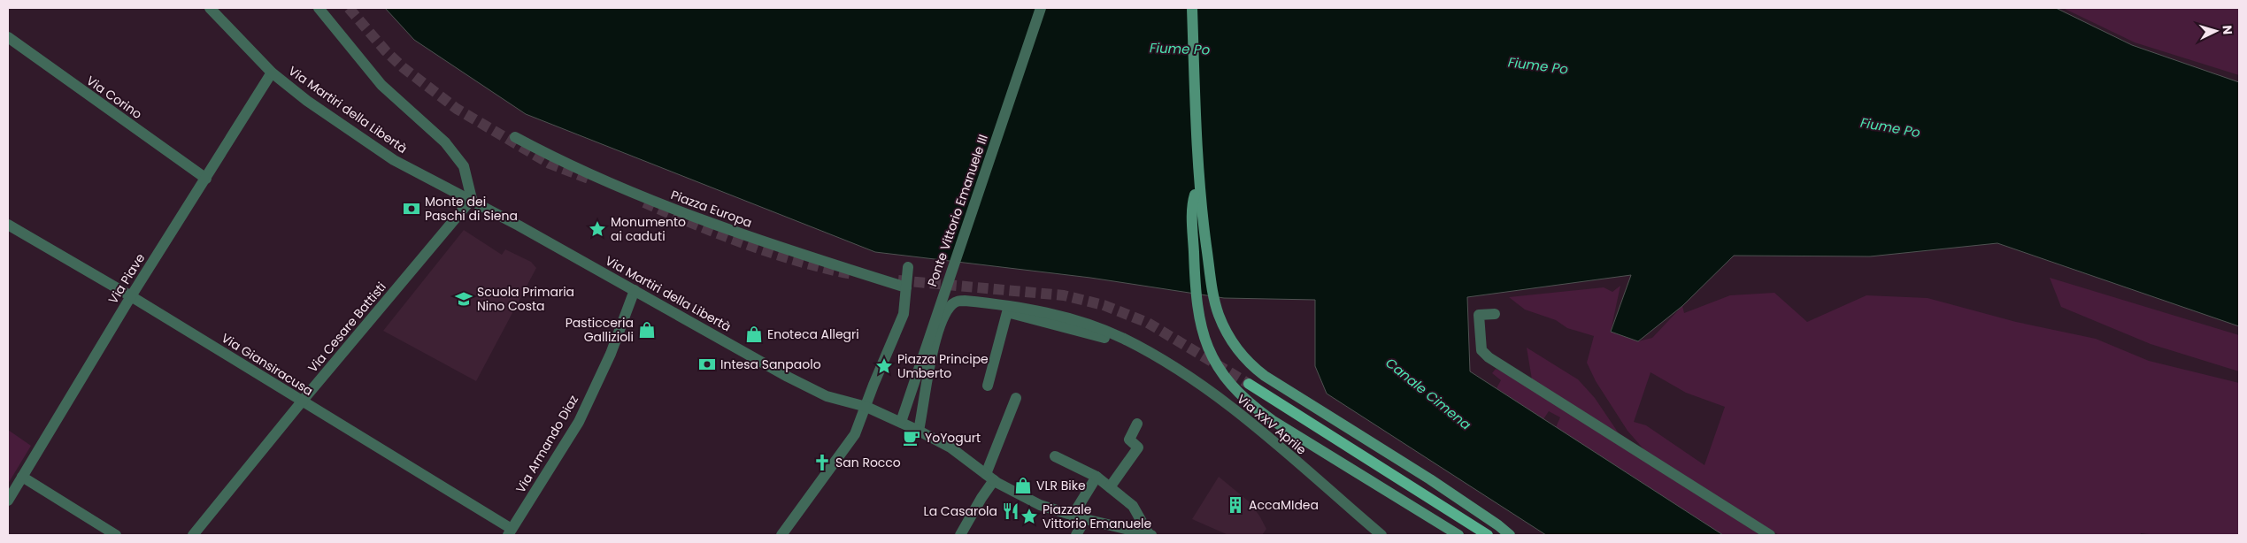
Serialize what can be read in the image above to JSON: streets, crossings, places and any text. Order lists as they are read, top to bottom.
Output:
{
  "streets": {
    "street": [
      "Via Corino",
      "Via Martiri della Libertà",
      "Piazza Europa",
      "Ponte Vittorio Emanuele III",
      "Via Piave",
      "Via Cesare Battisti",
      "Via Giansiracusa",
      "Via XXV Aprile",
      "Via Armando Diaz"
    ]
  },
  "crossings": [
    ["Via Corino", "Via Piave"],
    ["Via Martiri della Libertà", "Ponte Vittorio Emanuele III"],
    ["Via Martiri della Libertà", "Via Piave"],
    ["Via Martiri della Libertà", "Via Cesare Battisti"],
    ["Via Martiri della Libertà", "Via XXV Aprile"],
    ["Via Martiri della Libertà", "Via Armando Diaz"],
    ["Via Piave", "Via Giansiracusa"],
    ["Via Cesare Battisti", "Via Giansiracusa"],
    ["Via Giansiracusa", "Via Armando Diaz"]
  ],
  "water": ["Fiume Po", "Canale Cimena"],
  "places": {
    "bank": ["Monte dei Paschi di Siena", "Intesa Sanpaolo"],
    "place": ["Monumento ai caduti", "Piazza Principe Umberto", "Piazzale Vittorio Emanuele"],
    "school or university": ["Scuola Primaria Nino Costa"],
    "shop": ["Pasticceria Gallizioli", "Enoteca Allegri", "VLR Bike"],
    "cafe": ["YoYogurt"],
    "church": ["San Rocco"],
    "building": ["AccaMIdea"],
    "restaurant": ["La Casarola"]
  },
  "north": "right"
}
